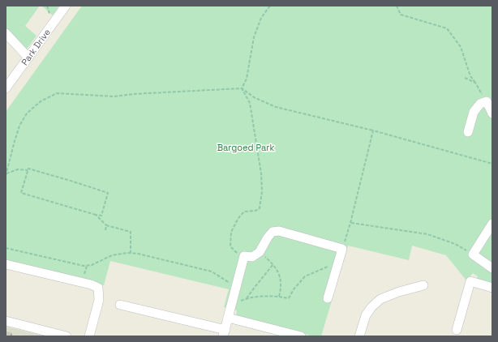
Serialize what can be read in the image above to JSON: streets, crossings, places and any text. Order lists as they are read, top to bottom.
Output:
{
  "streets": {
    "street": ["Park Drive"]
  },
  "parks": ["Bargoed Park"]
}
